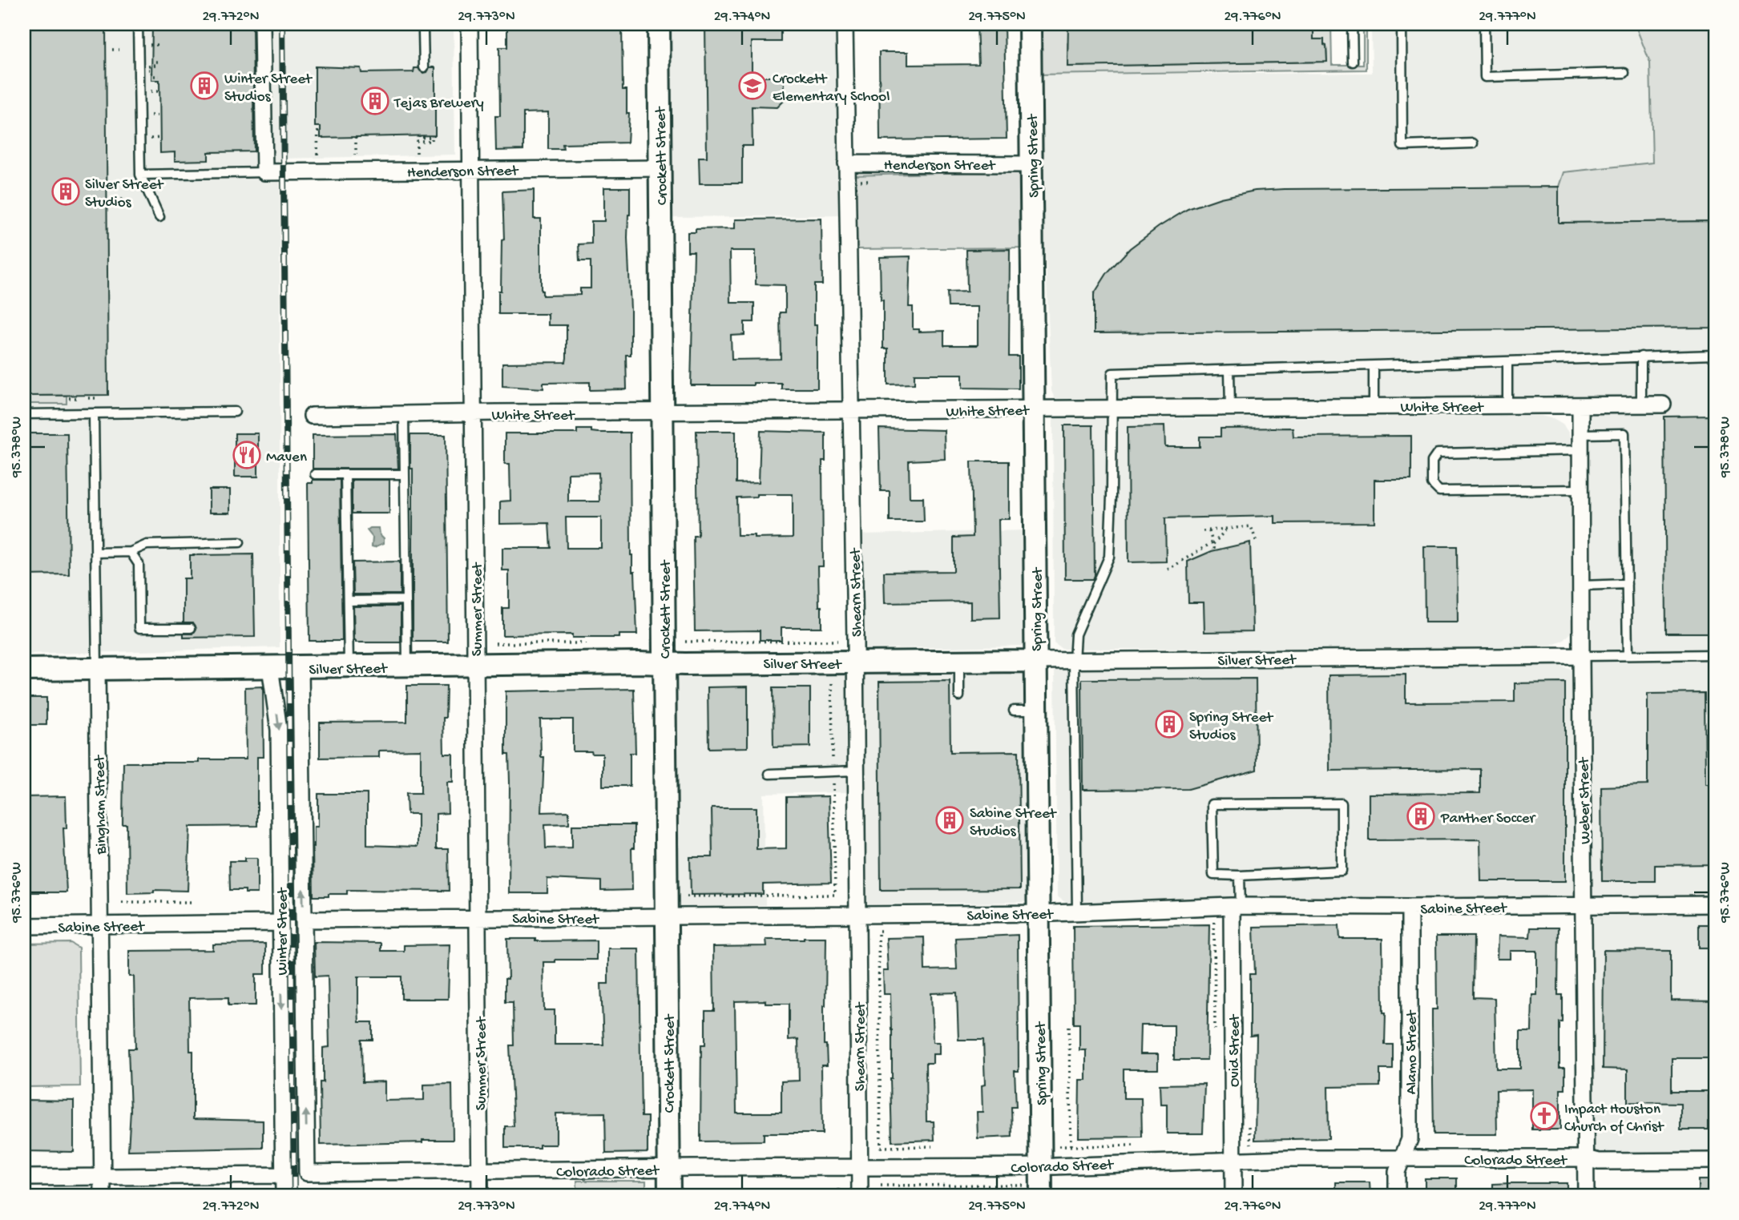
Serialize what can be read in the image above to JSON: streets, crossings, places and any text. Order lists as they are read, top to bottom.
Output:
{
  "streets": {
    "street": [
      "Crockett Street",
      "Spring Street",
      "Henderson Street",
      "White Street",
      "Shearn Street",
      "Summer Street",
      "Silver Street",
      "Weber Street",
      "Bingham Street",
      "Sabine Street",
      "Winter Street",
      "Ovid Street",
      "Alamo Street",
      "Colorado Street"
    ]
  },
  "crossings": [
    ["Crockett Street", "Henderson Street"],
    ["Crockett Street", "White Street"],
    ["Crockett Street", "Silver Street"],
    ["Crockett Street", "Sabine Street"],
    ["Crockett Street", "Colorado Street"],
    ["Spring Street", "Henderson Street"],
    ["Spring Street", "White Street"],
    ["Spring Street", "Silver Street"],
    ["Spring Street", "Sabine Street"],
    ["Spring Street", "Colorado Street"],
    ["Henderson Street", "Shearn Street"],
    ["Henderson Street", "Summer Street"],
    ["White Street", "Shearn Street"],
    ["White Street", "Summer Street"],
    ["White Street", "Weber Street"],
    ["Shearn Street", "Silver Street"],
    ["Shearn Street", "Sabine Street"],
    ["Shearn Street", "Colorado Street"],
    ["Summer Street", "Silver Street"],
    ["Summer Street", "Sabine Street"],
    ["Summer Street", "Colorado Street"],
    ["Silver Street", "Weber Street"],
    ["Silver Street", "Bingham Street"],
    ["Silver Street", "Winter Street"],
    ["Weber Street", "Sabine Street"],
    ["Weber Street", "Colorado Street"],
    ["Bingham Street", "Sabine Street"],
    ["Sabine Street", "Winter Street"],
    ["Sabine Street", "Ovid Street"],
    ["Sabine Street", "Alamo Street"],
    ["Winter Street", "Colorado Street"],
    ["Ovid Street", "Colorado Street"],
    ["Alamo Street", "Colorado Street"]
  ],
  "places": {
    "building": [
      "Winter Street Studios",
      "Tejas Brewery",
      "Silver Street Studios",
      "Spring Street Studios",
      "Panther Soccer",
      "Sabine Street Studios"
    ],
    "school or university": ["Crockett Elementary School"],
    "restaurant": ["Maven"],
    "church": ["Impact Houston Church of Christ"]
  },
  "coordinates": [
    "29.772°N",
    "29.773°N",
    "29.774°N",
    "29.775°N",
    "29.776°N",
    "29.777°N",
    "95.378°W",
    "95.376°W"
  ]
}
